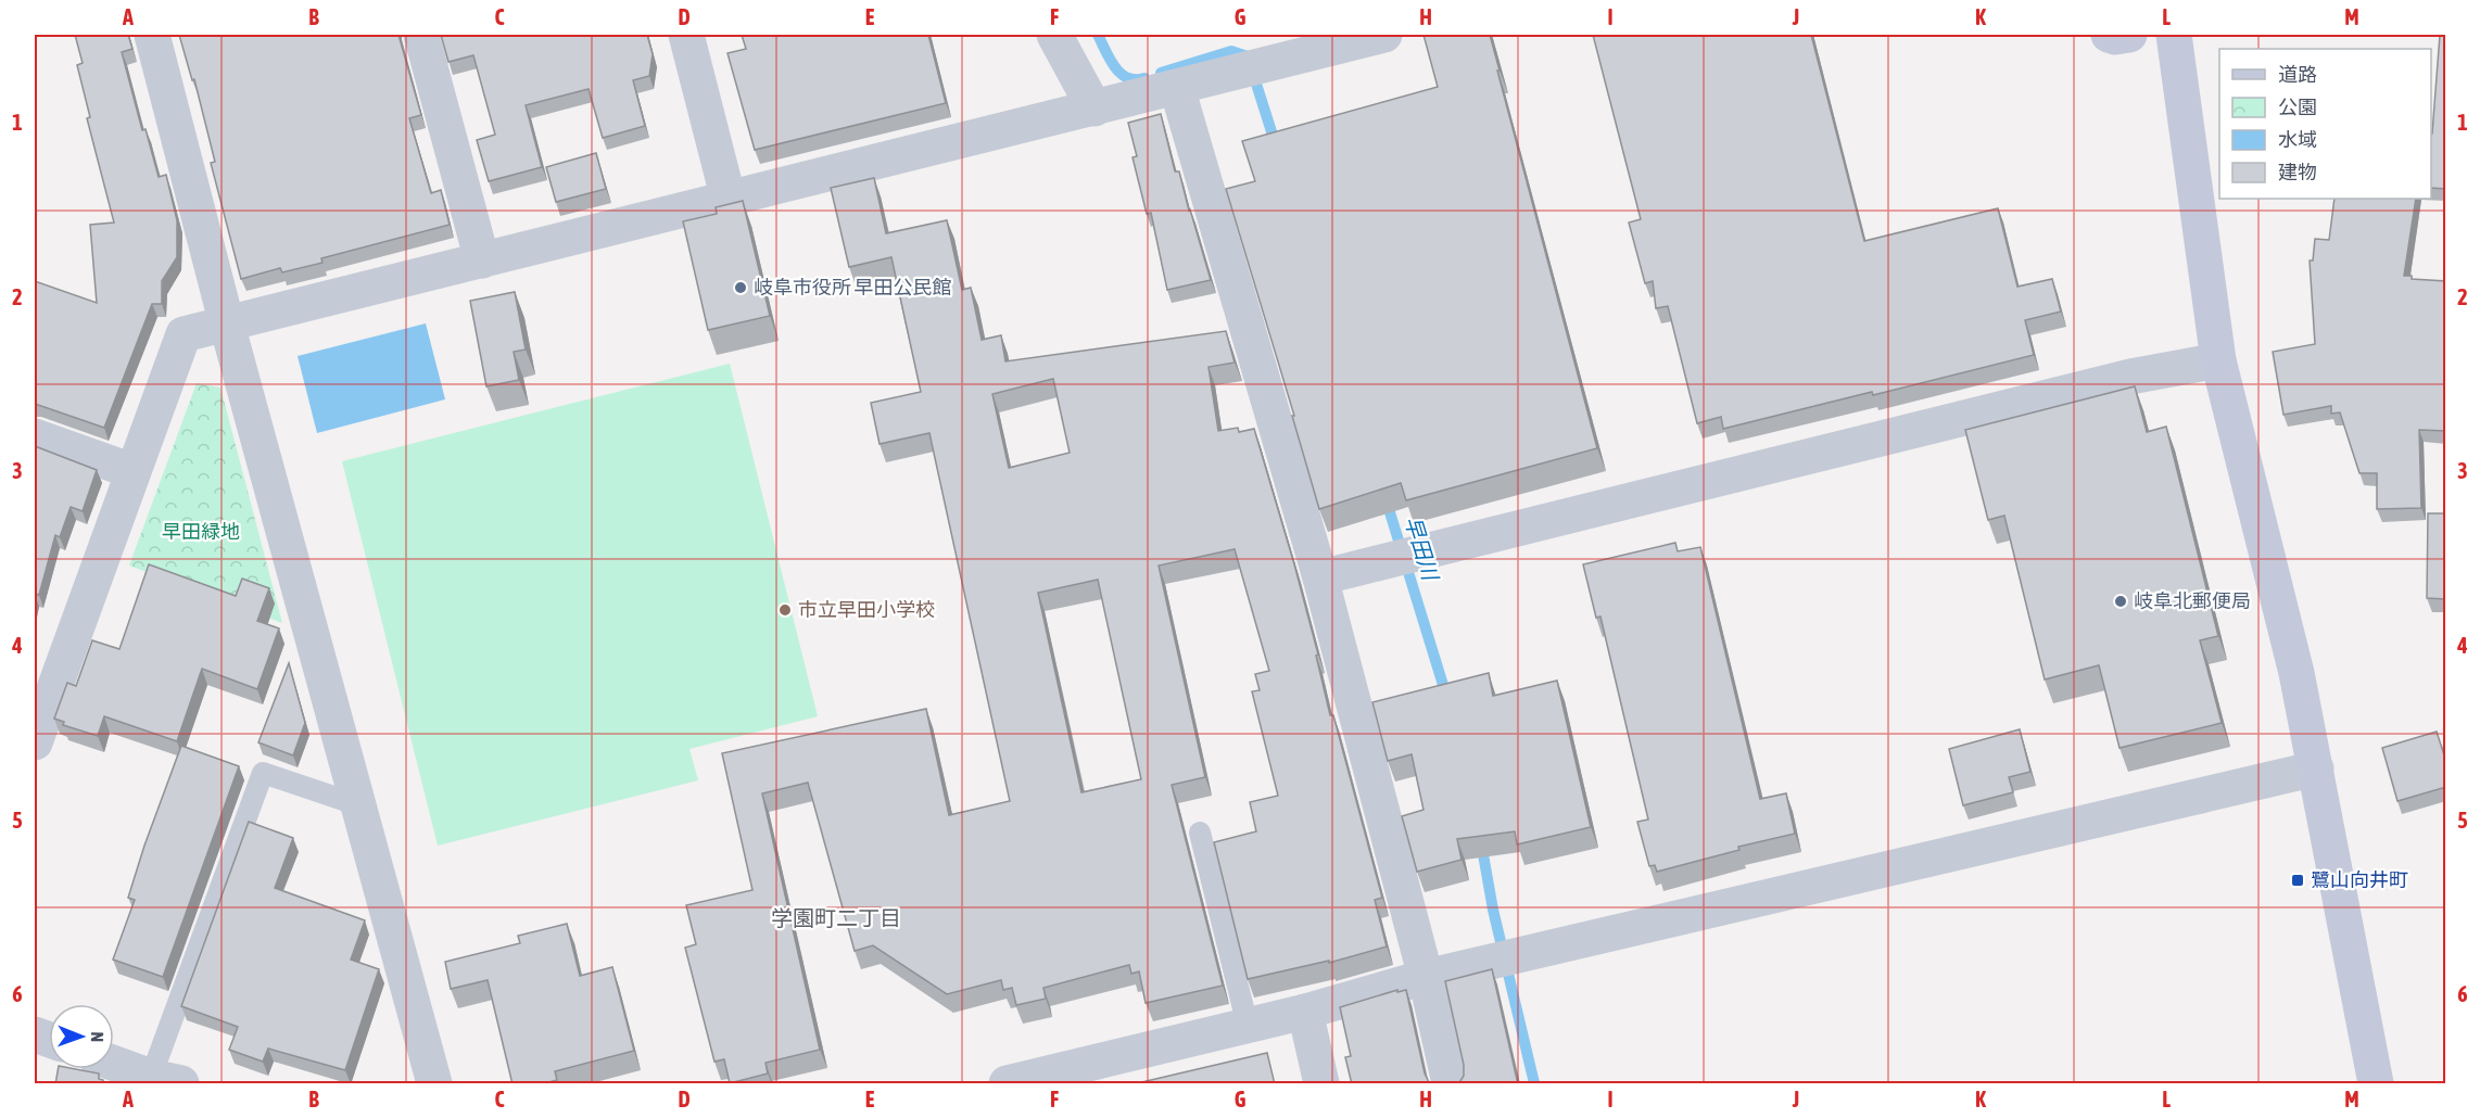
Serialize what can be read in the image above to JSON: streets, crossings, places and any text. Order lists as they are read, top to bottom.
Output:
{
  "districts": ["学園町二丁目"],
  "water": ["早田川"],
  "parks": ["早田緑地"],
  "places": {
    "other": ["岐阜市役所 早田公民館", "岐阜北郵便局", "市立早田小学校"],
    "transit": ["鷺山向井町"]
  },
  "legend": [
    "道路",
    "公園",
    "水域",
    "建物"
  ],
  "north": "right",
  "grid": {
    "columns": [
      "A",
      "B",
      "C",
      "D",
      "E",
      "F",
      "G",
      "H",
      "I",
      "J",
      "K",
      "L",
      "M"
    ],
    "rows": [
      "1",
      "2",
      "3",
      "4",
      "5",
      "6"
    ]
  }
}
